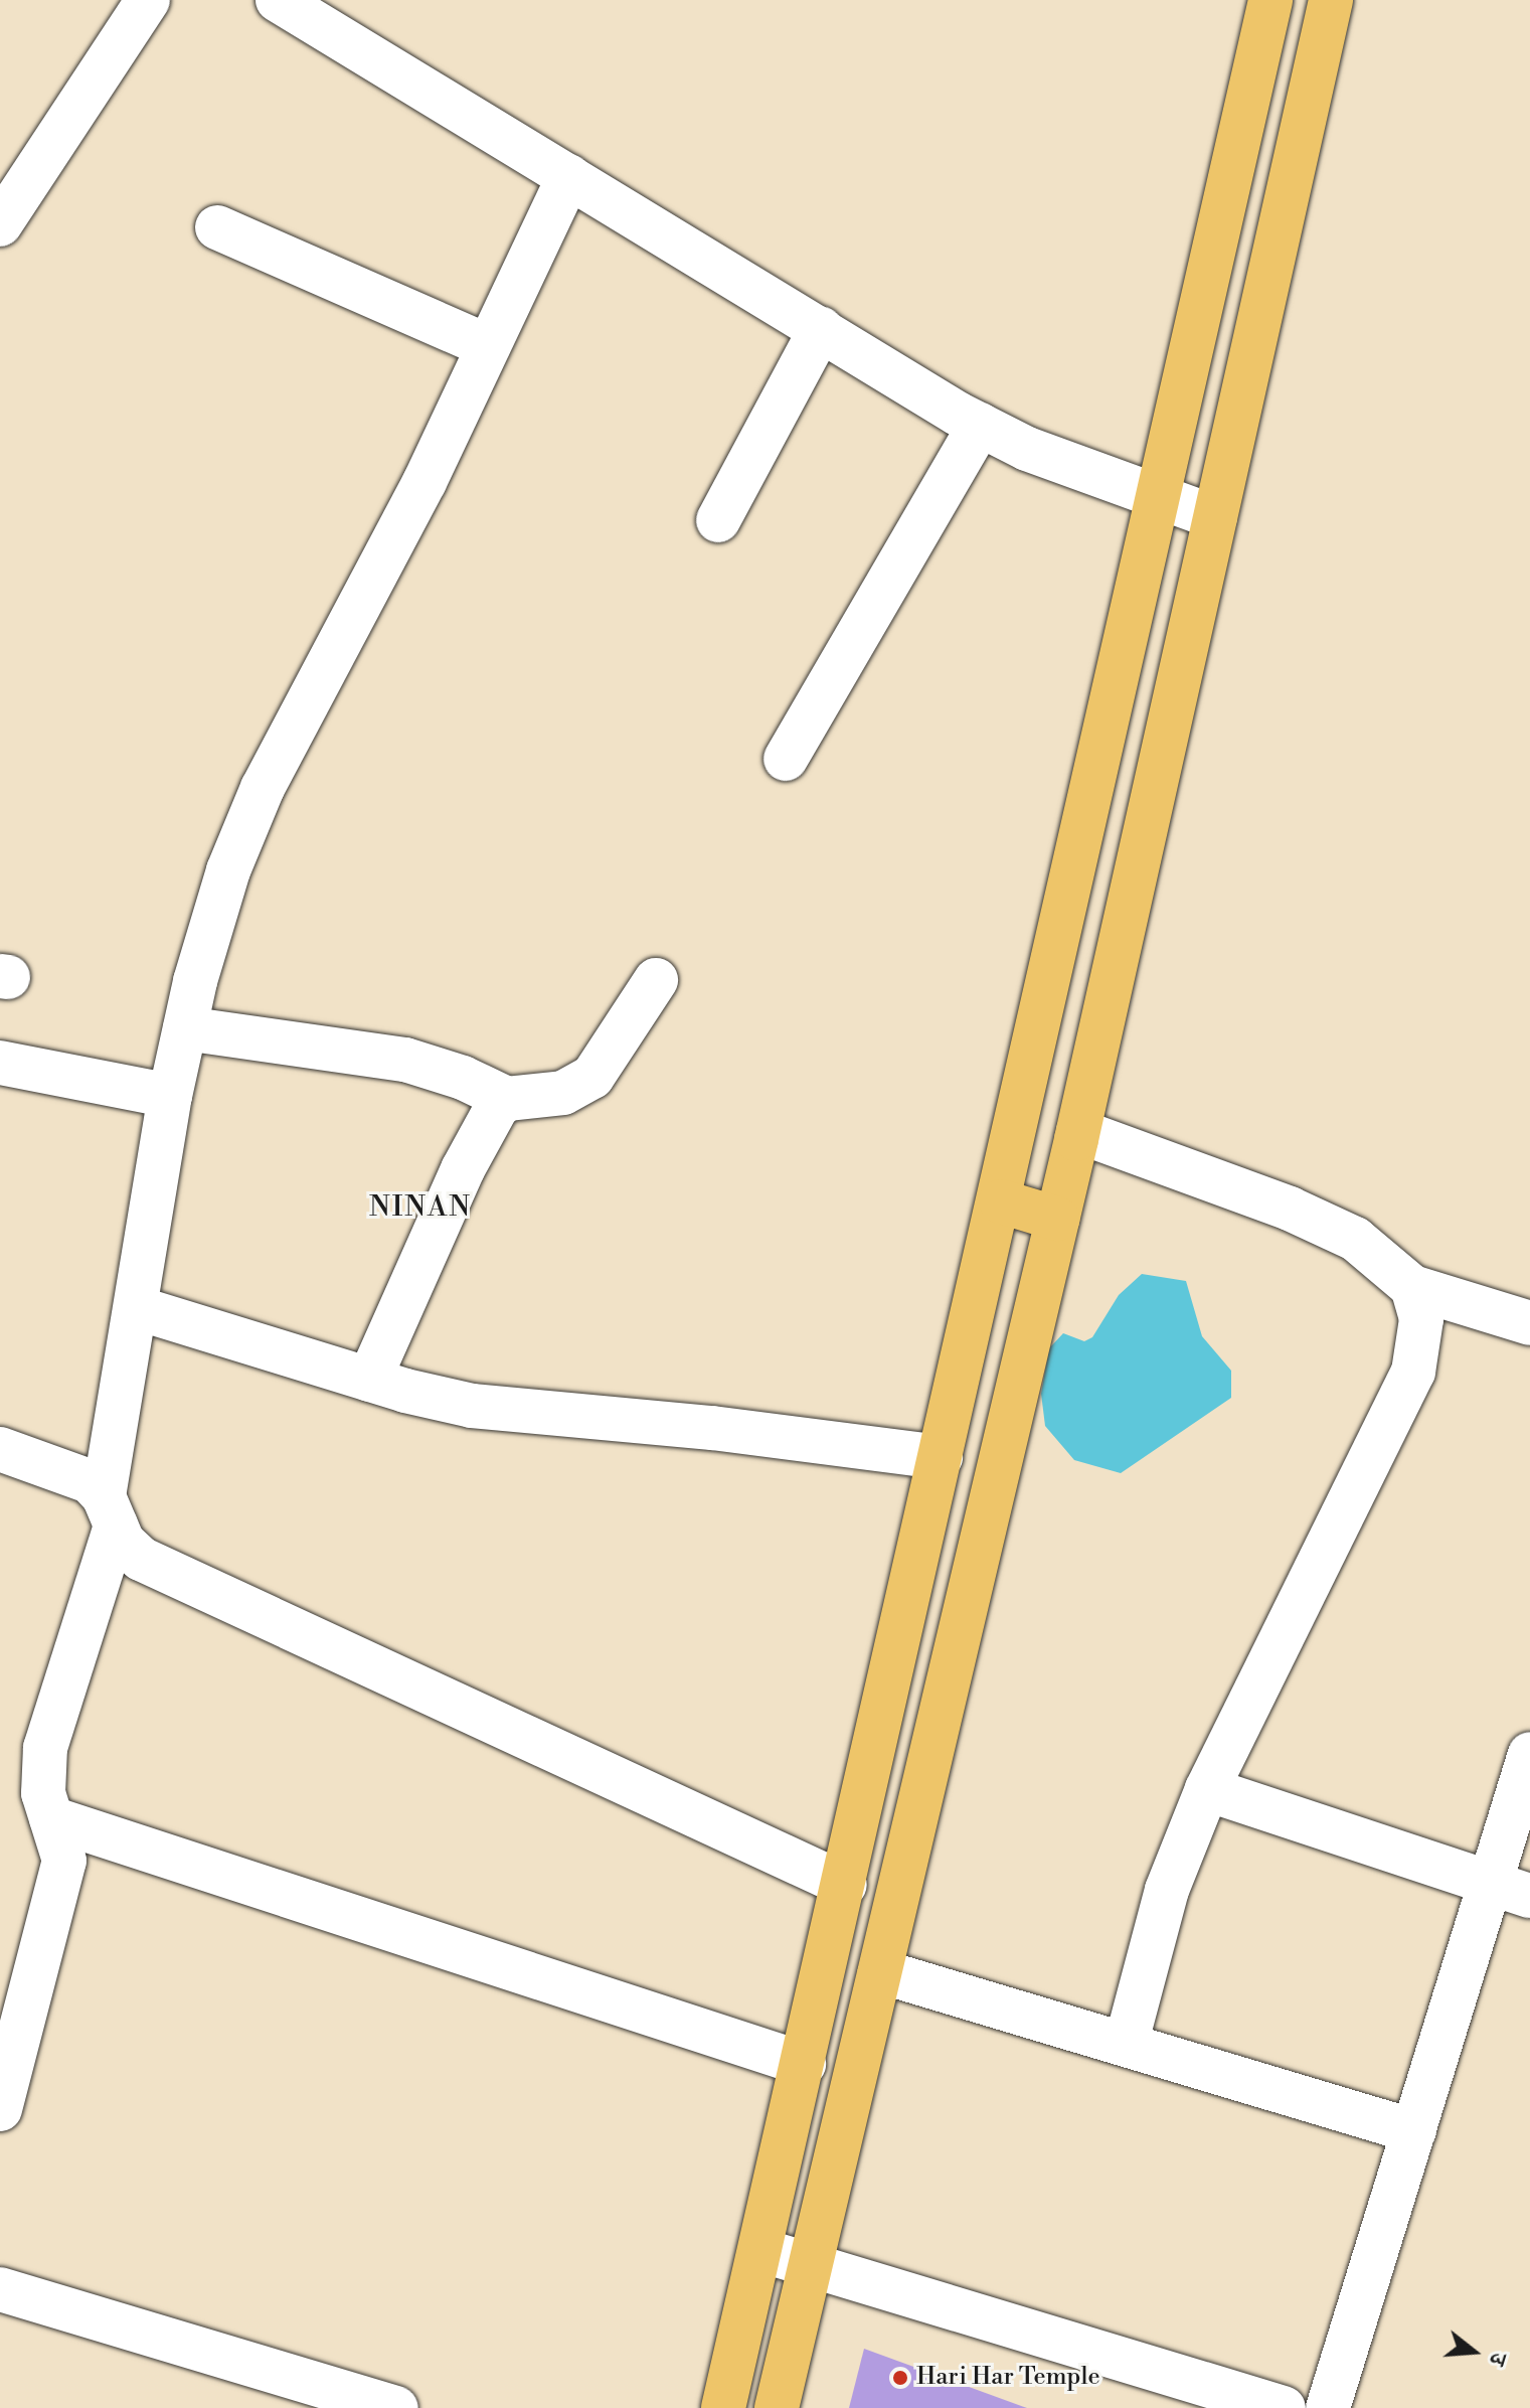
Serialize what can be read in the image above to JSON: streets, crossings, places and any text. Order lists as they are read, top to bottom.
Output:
{
  "districts": ["NINAN"],
  "places": ["Hari Har Temple"],
  "north": "right"
}
